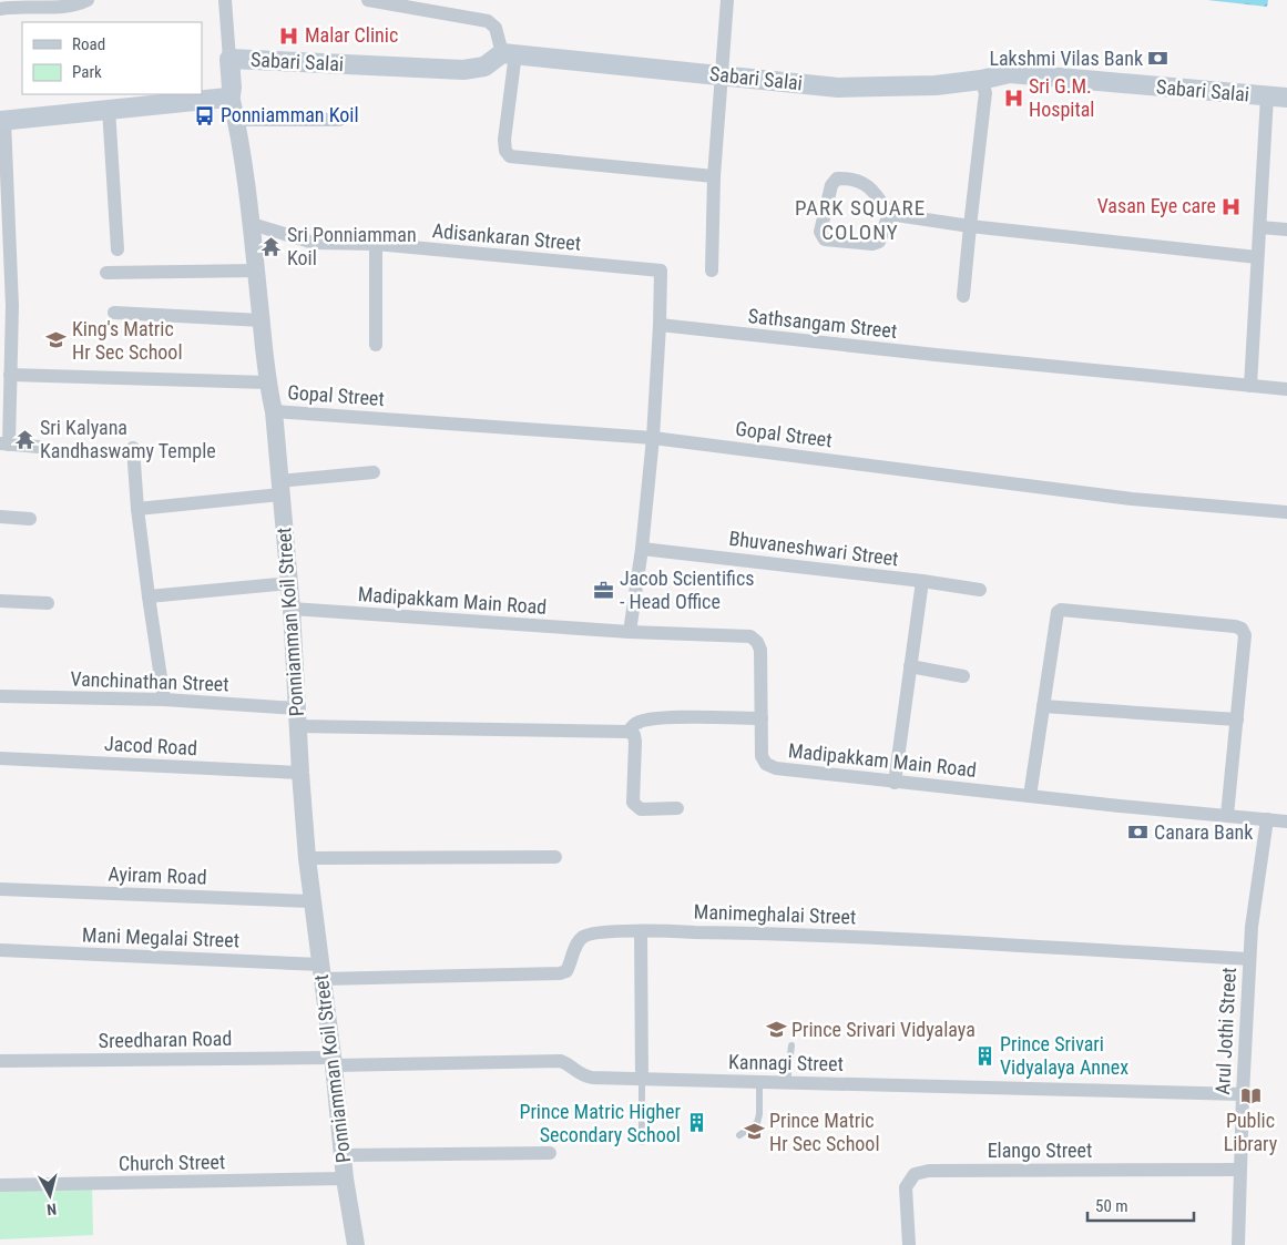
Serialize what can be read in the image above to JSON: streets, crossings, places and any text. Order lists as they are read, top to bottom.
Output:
{
  "streets": {
    "main road": ["Sabari Salai", "Ponniamman Koil Street"],
    "street": [
      "Adisankaran Street",
      "Sathsangam Street",
      "Gopal Street",
      "Bhuvaneshwari Street",
      "Madipakkam Main Road",
      "Vanchinathan Street",
      "Jacod Road",
      "Ayiram Road",
      "Manimeghalai Street",
      "Mani Megalai Street",
      "Arul Jothi Street",
      "Sreedharan Road",
      "Kannagi Street",
      "Elango Street",
      "Church Street"
    ]
  },
  "crossings": [
    ["Sabari Salai", "Ponniamman Koil Street"],
    ["Adisankaran Street", "Sathsangam Street"],
    ["Adisankaran Street", "Ponniamman Koil Street"],
    ["Gopal Street", "Ponniamman Koil Street"],
    ["Madipakkam Main Road", "Ponniamman Koil Street"],
    ["Madipakkam Main Road", "Arul Jothi Street"],
    ["Ponniamman Koil Street", "Vanchinathan Street"],
    ["Ponniamman Koil Street", "Jacod Road"],
    ["Ponniamman Koil Street", "Ayiram Road"],
    ["Ponniamman Koil Street", "Manimeghalai Street"],
    ["Ponniamman Koil Street", "Mani Megalai Street"],
    ["Ponniamman Koil Street", "Sreedharan Road"],
    ["Ponniamman Koil Street", "Kannagi Street"],
    ["Ponniamman Koil Street", "Church Street"],
    ["Manimeghalai Street", "Mani Megalai Street"],
    ["Manimeghalai Street", "Arul Jothi Street"],
    ["Arul Jothi Street", "Kannagi Street"],
    ["Arul Jothi Street", "Elango Street"],
    ["Sreedharan Road", "Kannagi Street"]
  ],
  "districts": ["PARK SQUARE COLONY"],
  "places": {
    "hospital": ["Malar Clinic", "Sri G.M. Hospital", "Vasan Eye care"],
    "bank": ["Lakshmi Vilas Bank", "Canara Bank"],
    "bus stop": ["Ponniamman Koil"],
    "temple": ["Sri Ponniamman Koil", "Sri Kalyana Kandhaswamy Temple"],
    "school or university": ["King's Matric Hr Sec School", "Prince Srivari Vidyalaya", "Prince Matric Hr Sec School"],
    "office": ["Jacob Scientifics - Head Office"],
    "building": ["Prince Srivari Vidyalaya Annex", "Prince Matric Higher Secondary School"],
    "library": ["Public Library"]
  },
  "legend": ["Road", "Park"],
  "scale_bar": "50 m",
  "north": "bottom"
}
